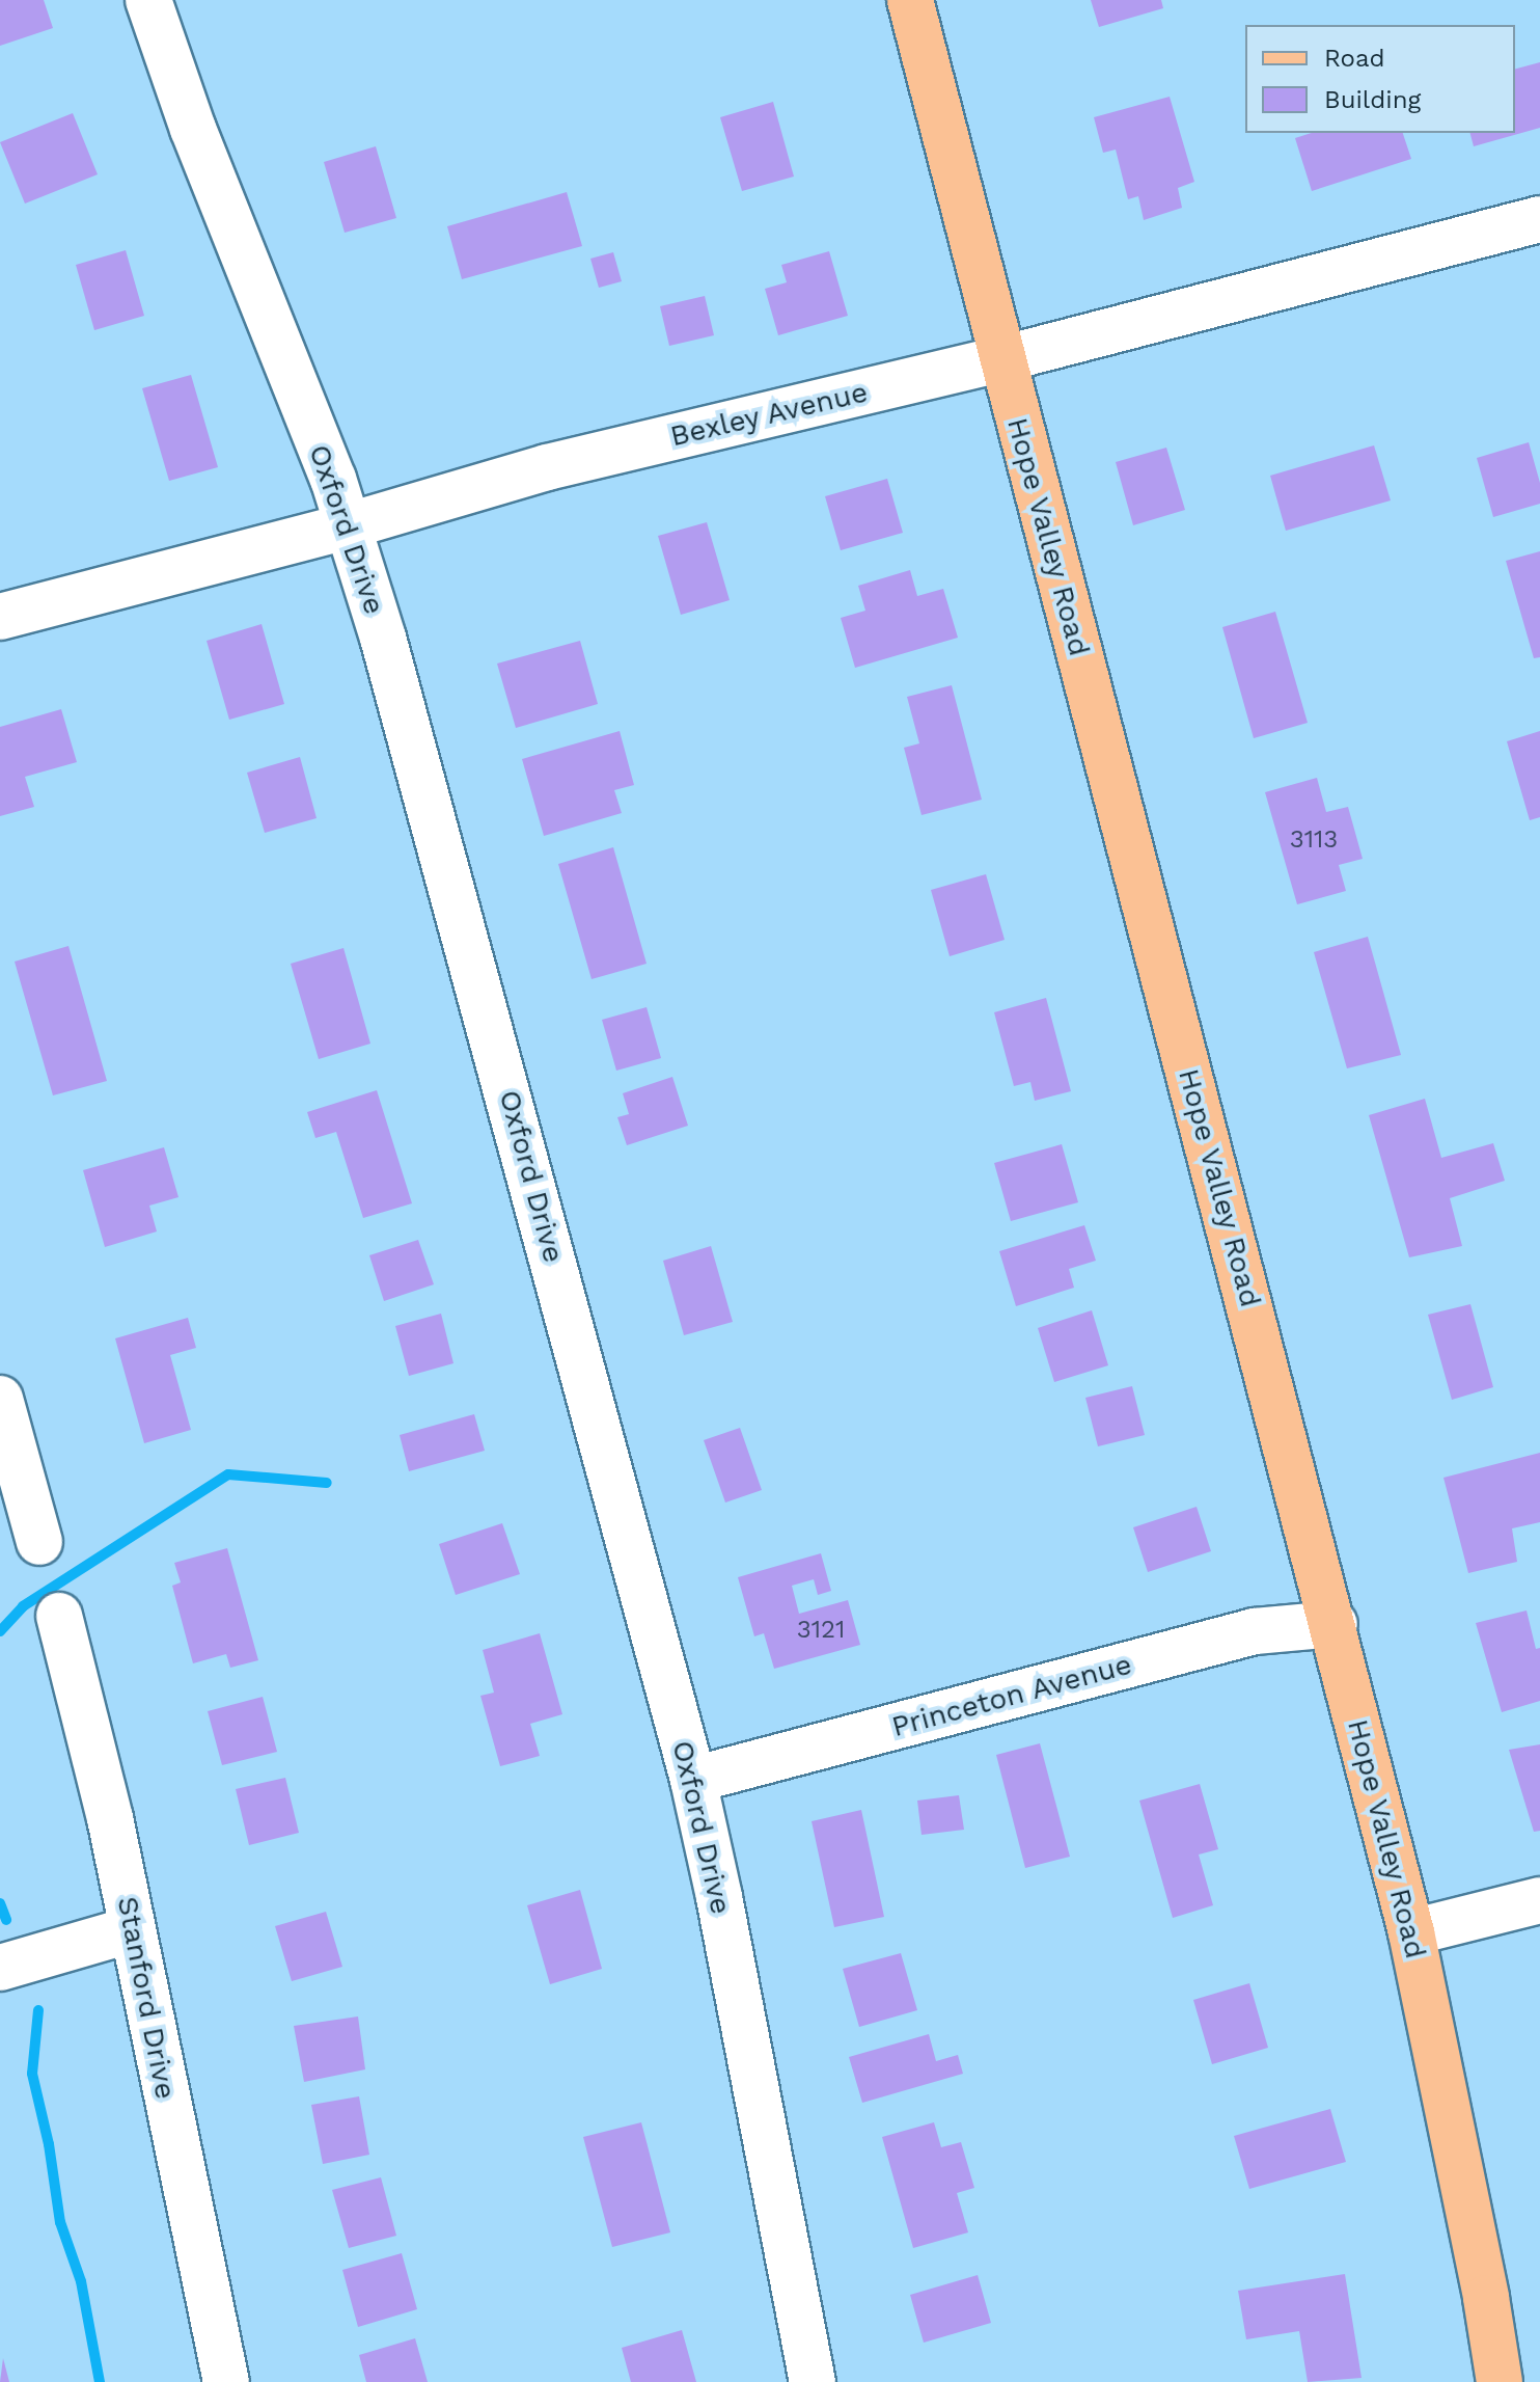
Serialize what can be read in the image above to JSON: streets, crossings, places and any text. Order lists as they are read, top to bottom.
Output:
{
  "streets": {
    "main road": ["Hope Valley Road"],
    "street": [
      "Bexley Avenue",
      "Oxford Drive",
      "Princeton Avenue",
      "Stanford Drive"
    ]
  },
  "crossings": [
    ["Bexley Avenue", "Oxford Drive"],
    ["Bexley Avenue", "Hope Valley Road"],
    ["Oxford Drive", "Princeton Avenue"],
    ["Hope Valley Road", "Princeton Avenue"]
  ],
  "house_numbers": ["3113", "3121"],
  "legend": ["Road", "Building"]
}
